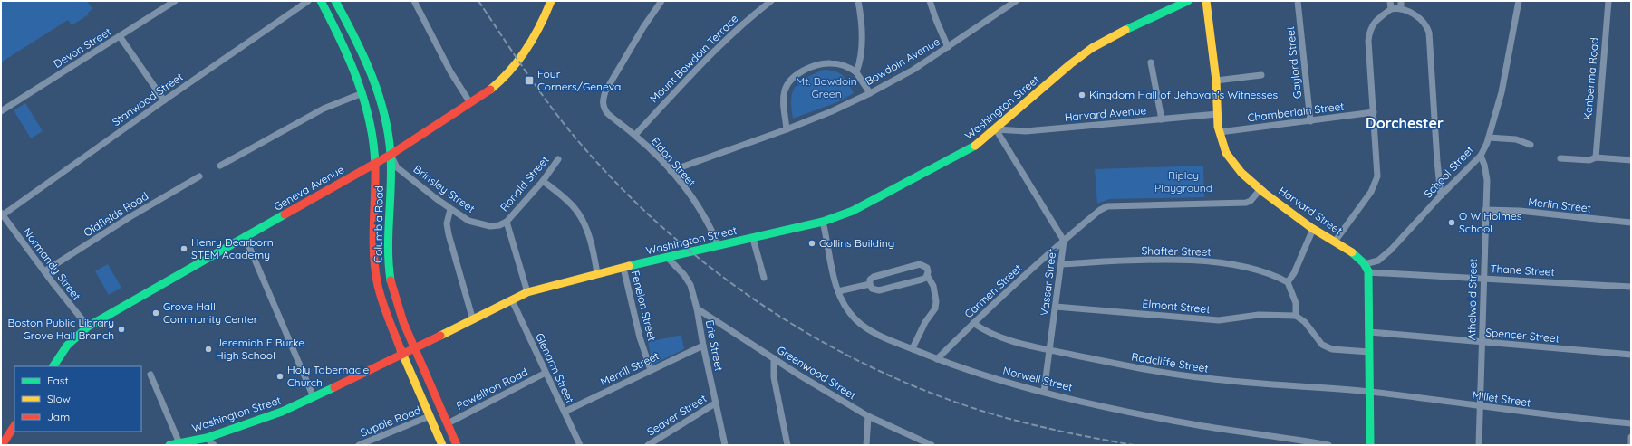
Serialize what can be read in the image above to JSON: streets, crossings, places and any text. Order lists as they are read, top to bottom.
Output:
{
  "streets": {
    "main road": [
      "Washington Street",
      "Geneva Avenue",
      "Harvard Street",
      "Columbia Road"
    ],
    "street": [
      "Devon Street",
      "Mount Bowdoin Terrace",
      "Bowdoin Avenue",
      "Gaylord Street",
      "Kenberma Road",
      "Stanwood Street",
      "Chamberlain Street",
      "Harvard Avenue",
      "Eldon Street",
      "School Street",
      "Ronald Street",
      "Brinsley Street",
      "Merlin Street",
      "Oldfields Road",
      "Shafter Street",
      "Normandy Street",
      "Thane Street",
      "Vassar Street",
      "Carmen Street",
      "Athelwold Street",
      "Fenelon Street",
      "Elmont Street",
      "Spencer Street",
      "Erie Street",
      "Radcliffe Street",
      "Glenarm Street",
      "Merrill Street",
      "Greenwood Street",
      "Norwell Street",
      "Powellton Road",
      "Millet Street",
      "Seaver Street",
      "Supple Road"
    ]
  },
  "crossings": [
    ["Mount Bowdoin Terrace", "Eldon Street"],
    ["Bowdoin Avenue", "Eldon Street"],
    ["Gaylord Street", "Chamberlain Street"],
    ["Stanwood Street", "Normandy Street"],
    ["Washington Street", "Harvard Avenue"],
    ["Washington Street", "Eldon Street"],
    ["Washington Street", "Columbia Road"],
    ["Washington Street", "Vassar Street"],
    ["Washington Street", "Fenelon Street"],
    ["Washington Street", "Erie Street"],
    ["Washington Street", "Glenarm Street"],
    ["Washington Street", "Norwell Street"],
    ["Chamberlain Street", "Harvard Street"],
    ["Harvard Avenue", "Harvard Street"],
    ["Harvard Avenue", "Vassar Street"],
    ["School Street", "Harvard Street"],
    ["School Street", "Athelwold Street"],
    ["Ronald Street", "Brinsley Street"],
    ["Geneva Avenue", "Brinsley Street"],
    ["Geneva Avenue", "Columbia Road"],
    ["Geneva Avenue", "Normandy Street"],
    ["Brinsley Street", "Columbia Road"],
    ["Merlin Street", "Athelwold Street"],
    ["Harvard Street", "Thane Street"],
    ["Harvard Street", "Carmen Street"],
    ["Harvard Street", "Spencer Street"],
    ["Harvard Street", "Radcliffe Street"],
    ["Harvard Street", "Millet Street"],
    ["Oldfields Road", "Normandy Street"],
    ["Columbia Road", "Powellton Road"],
    ["Columbia Road", "Supple Road"],
    ["Shafter Street", "Vassar Street"],
    ["Thane Street", "Athelwold Street"],
    ["Vassar Street", "Carmen Street"],
    ["Vassar Street", "Elmont Street"],
    ["Vassar Street", "Radcliffe Street"],
    ["Vassar Street", "Norwell Street"],
    ["Carmen Street", "Radcliffe Street"],
    ["Carmen Street", "Norwell Street"],
    ["Athelwold Street", "Spencer Street"],
    ["Athelwold Street", "Millet Street"],
    ["Fenelon Street", "Merrill Street"],
    ["Erie Street", "Merrill Street"],
    ["Erie Street", "Greenwood Street"],
    ["Erie Street", "Seaver Street"],
    ["Radcliffe Street", "Millet Street"],
    ["Glenarm Street", "Merrill Street"],
    ["Glenarm Street", "Powellton Road"]
  ],
  "districts": ["Dorchester"],
  "parks": ["Mt. Bowdoin Green", "Ripley Playground"],
  "places": {
    "transit": ["Four Corners/Geneva"],
    "other": [
      "Kingdom Hall of Jehovah's Witnesses",
      "O W Holmes School",
      "Collins Building",
      "Henry Dearborn STEM Academy",
      "Grove Hall Community Center",
      "Boston Public Library Grove Hall Branch",
      "Jeremiah E Burke High School",
      "Holy Tabernacle Church"
    ]
  },
  "legend": ["Fast", "Slow", "Jam"]
}
